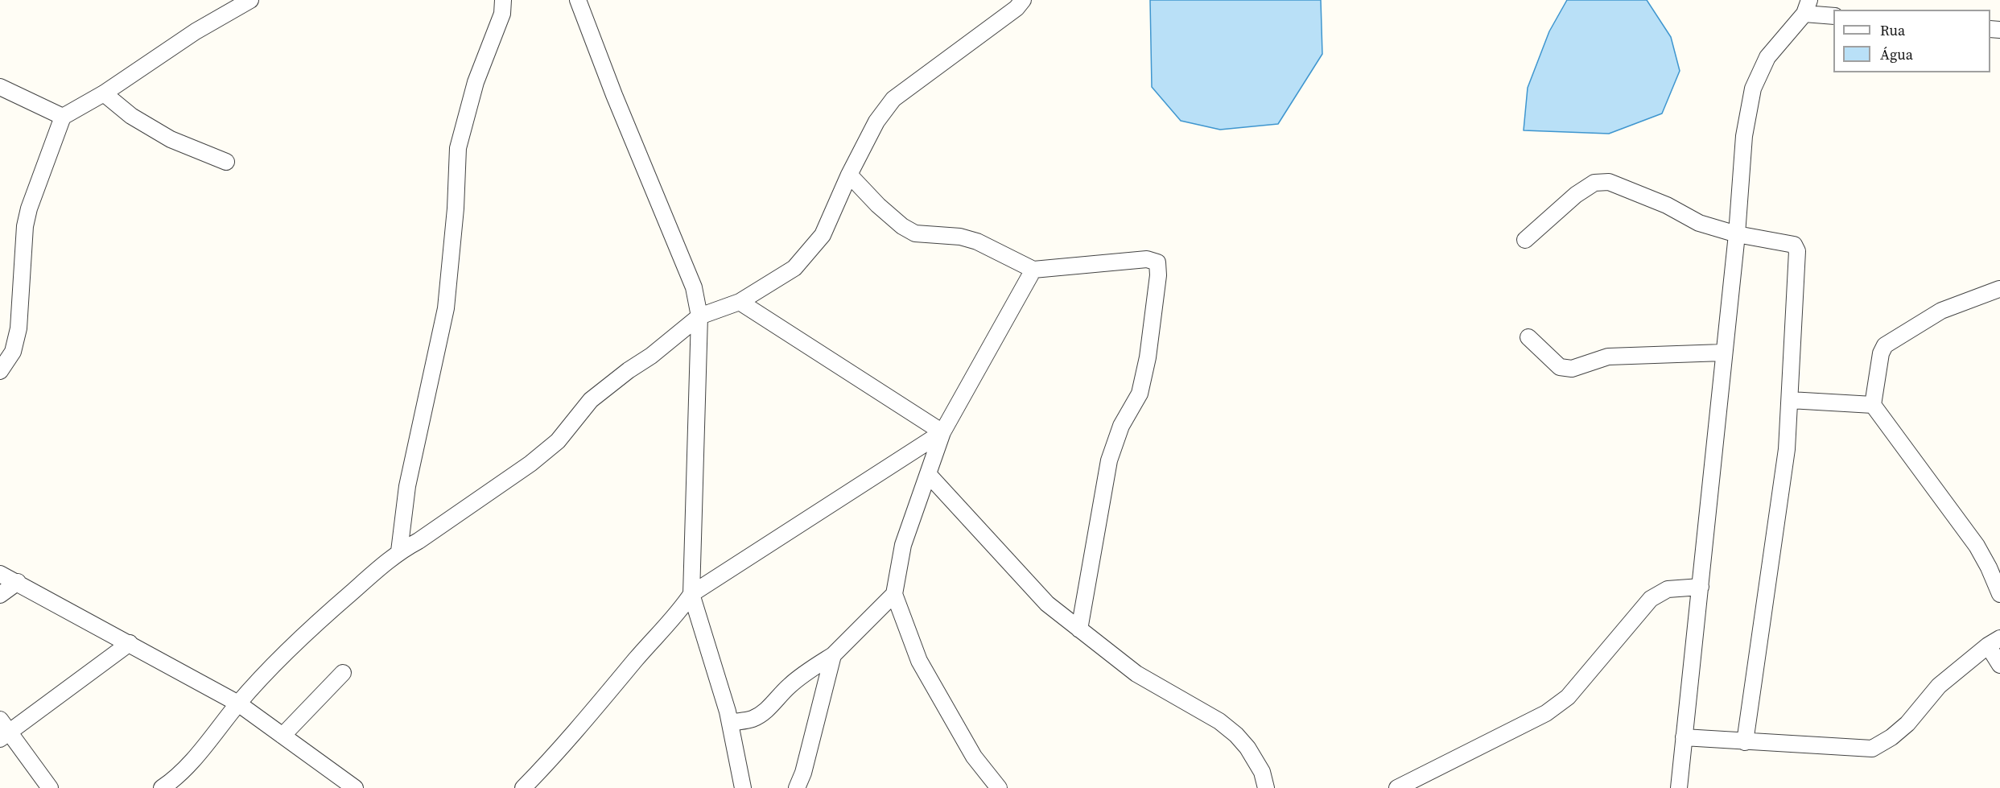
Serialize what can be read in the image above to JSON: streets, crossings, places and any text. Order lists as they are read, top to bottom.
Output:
{
  "legend": ["Rua", "Água"]
}
